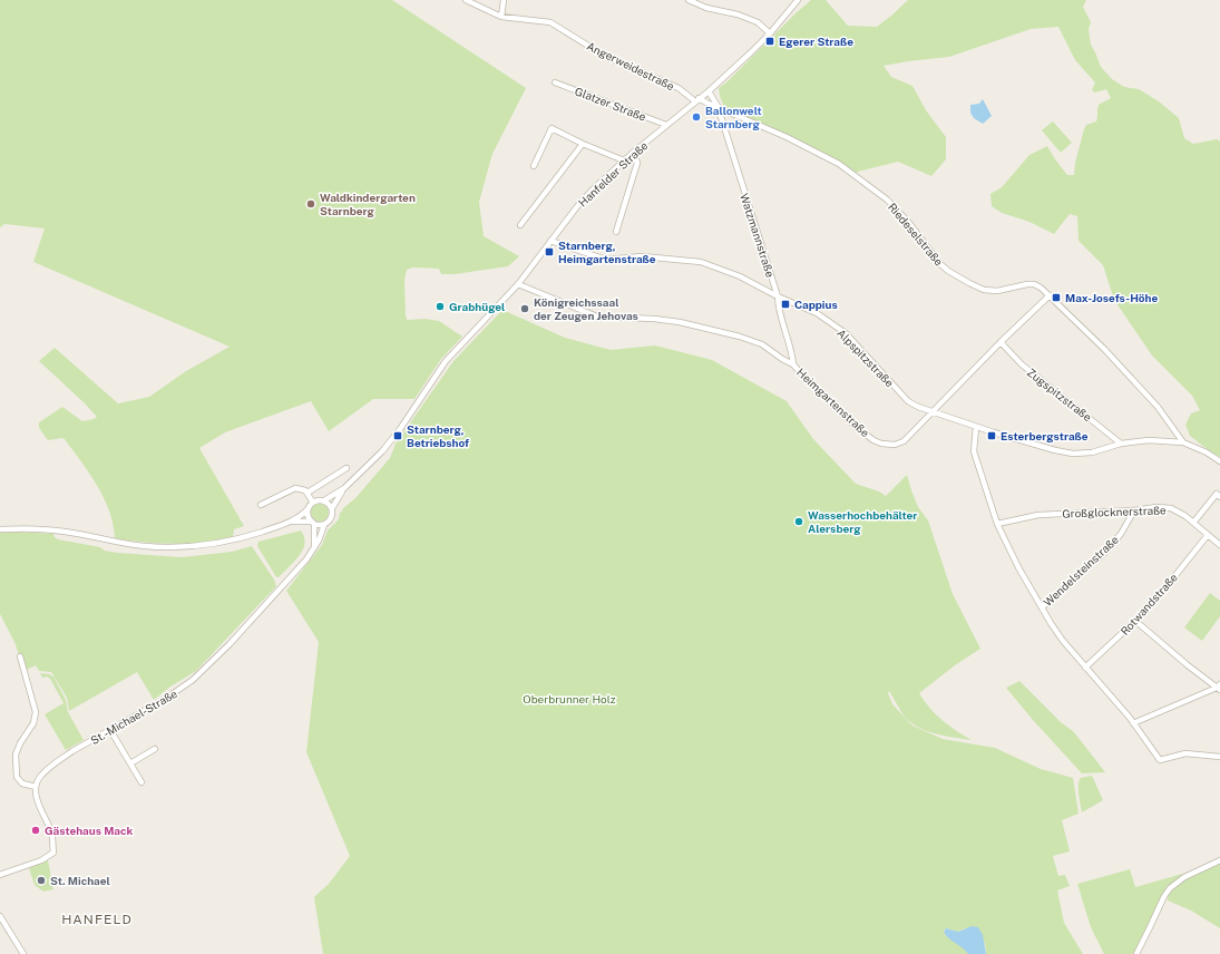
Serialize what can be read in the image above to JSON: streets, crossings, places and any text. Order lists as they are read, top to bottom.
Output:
{
  "streets": {
    "street": [
      "Angerweidestraße",
      "Glatzer Straße",
      "Hanfelder Straße",
      "Riedeselstraße",
      "Watzmannstraße",
      "Alpspitzstraße",
      "Zugspitzstraße",
      "Heimgartenstraße",
      "Großglocknerstraße",
      "Wendelsteinstraße",
      "Rotwandstraße",
      "St.-Michael-Straße"
    ]
  },
  "crossings": [
    ["Angerweidestraße", "Hanfelder Straße"],
    ["Angerweidestraße", "Riedeselstraße"],
    ["Angerweidestraße", "Watzmannstraße"],
    ["Glatzer Straße", "Hanfelder Straße"],
    ["Hanfelder Straße", "Watzmannstraße"],
    ["Hanfelder Straße", "Alpspitzstraße"],
    ["Hanfelder Straße", "Heimgartenstraße"],
    ["Hanfelder Straße", "St.-Michael-Straße"],
    ["Riedeselstraße", "Watzmannstraße"],
    ["Riedeselstraße", "Alpspitzstraße"],
    ["Riedeselstraße", "Heimgartenstraße"],
    ["Watzmannstraße", "Alpspitzstraße"],
    ["Watzmannstraße", "Heimgartenstraße"],
    ["Alpspitzstraße", "Zugspitzstraße"],
    ["Alpspitzstraße", "Heimgartenstraße"],
    ["Zugspitzstraße", "Heimgartenstraße"],
    ["Großglocknerstraße", "Wendelsteinstraße"],
    ["Großglocknerstraße", "Rotwandstraße"]
  ],
  "districts": ["HANFELD"],
  "parks": ["Oberbrunner Holz"],
  "places": {
    "transit": [
      "Egerer Straße",
      "Starnberg, Heimgartenstraße",
      "Max-Josefs-Höhe",
      "Cappius",
      "Starnberg, Betriebshof",
      "Esterbergstraße"
    ],
    "other": [
      "Ballonwelt Starnberg",
      "Waldkindergarten Starnberg",
      "Grabhügel",
      "Königreichssaal der Zeugen Jehovas",
      "Wasserhochbehälter Alersberg",
      "Gästehaus Mack",
      "St. Michael"
    ]
  }
}
